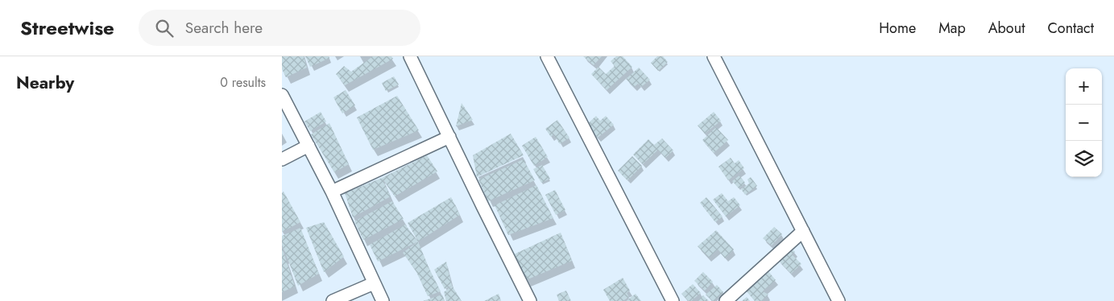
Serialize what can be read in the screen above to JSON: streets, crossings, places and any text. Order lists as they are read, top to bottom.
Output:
{
  "page": {
    "header": "Streetwise",
    "search": "Search here",
    "nav": [
      "Home",
      "Map",
      "About",
      "Contact"
    ],
    "heading": ["Nearby", "0 results"],
    "map_buttons": ["+", "−"]
  }
}
